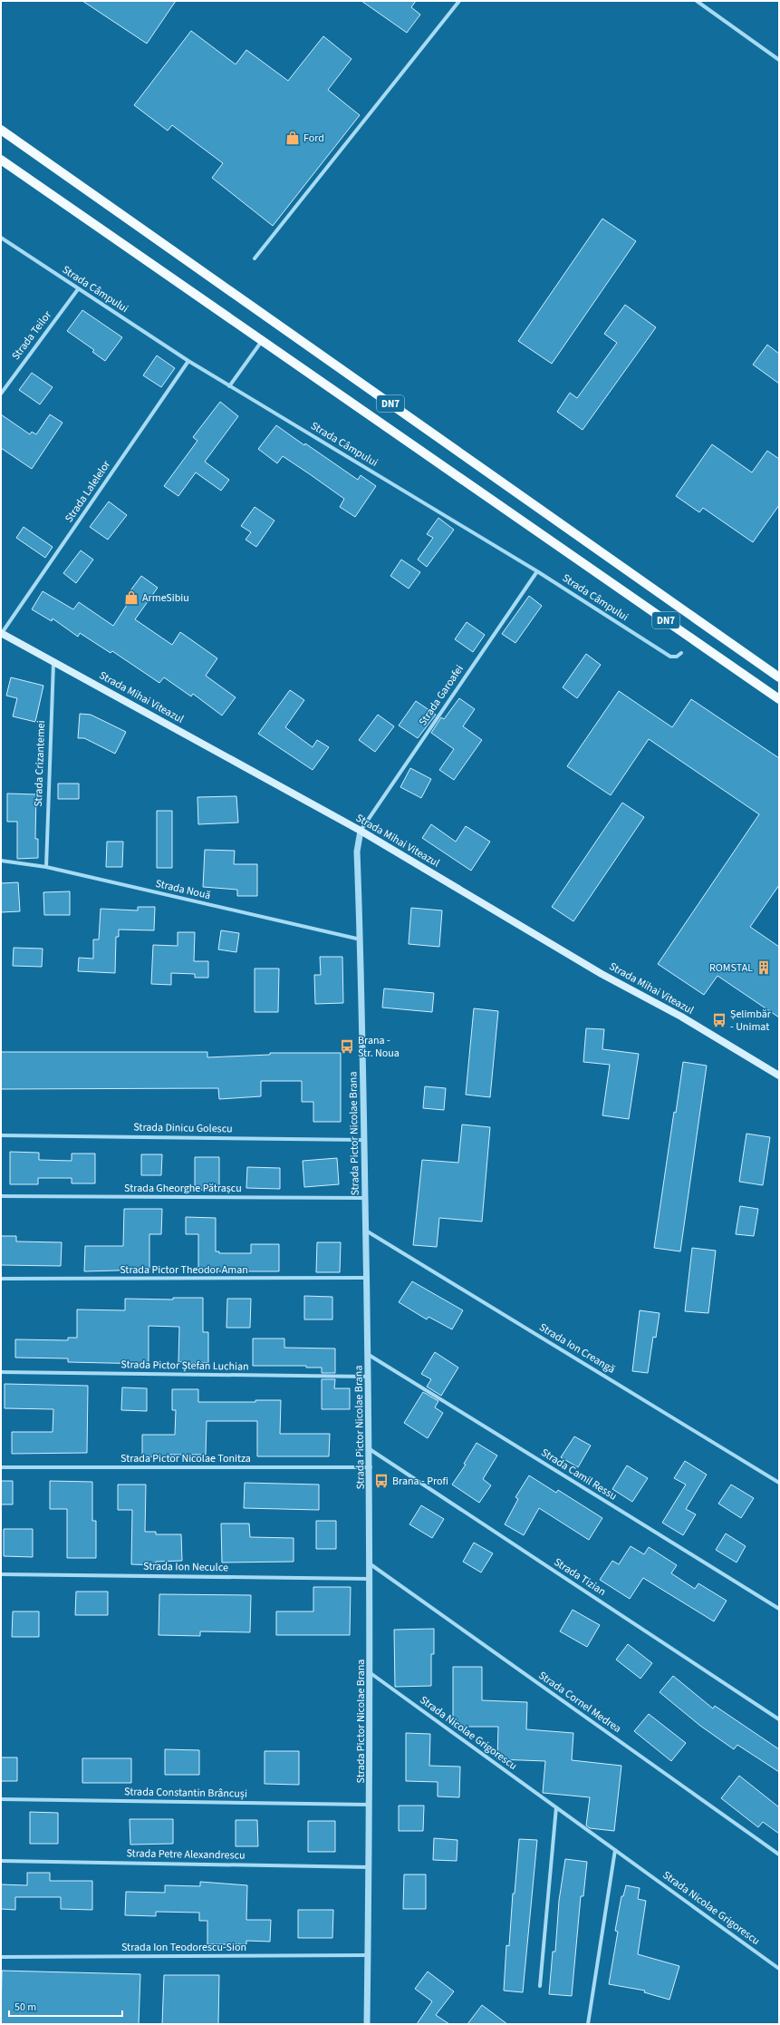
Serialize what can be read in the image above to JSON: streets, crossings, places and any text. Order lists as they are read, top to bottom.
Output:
{
  "streets": {
    "main road": ["DN7", "Strada Mihai Viteazul"],
    "street": [
      "Strada Câmpului",
      "Strada Teilor",
      "Strada Lalelelor",
      "Strada Garoafei",
      "Strada Crizantemei",
      "Strada Nouă",
      "Strada Dinicu Golescu",
      "Strada Pictor Nicolae Brana",
      "Strada Gheorghe Pătrașcu",
      "Strada Pictor Theodor Aman",
      "Strada Ion Creangă",
      "Strada Pictor Ștefan Luchian",
      "Strada Pictor Nicolae Tonitza",
      "Strada Camil Ressu",
      "Strada Ion Neculce",
      "Strada Tizian",
      "Strada Cornel Medrea",
      "Strada Nicolae Grigorescu",
      "Strada Constantin Brâncuși",
      "Strada Petre Alexandrescu",
      "Strada Ion Teodorescu-Sion"
    ]
  },
  "crossings": [
    ["Strada Câmpului", "Strada Teilor"],
    ["Strada Câmpului", "Strada Lalelelor"],
    ["Strada Câmpului", "Strada Garoafei"],
    ["Strada Lalelelor", "Strada Mihai Viteazul"],
    ["Strada Garoafei", "Strada Mihai Viteazul"],
    ["Strada Garoafei", "Strada Pictor Nicolae Brana"],
    ["Strada Mihai Viteazul", "Strada Crizantemei"],
    ["Strada Mihai Viteazul", "Strada Pictor Nicolae Brana"],
    ["Strada Crizantemei", "Strada Nouă"],
    ["Strada Nouă", "Strada Pictor Nicolae Brana"],
    ["Strada Dinicu Golescu", "Strada Pictor Nicolae Brana"],
    ["Strada Pictor Nicolae Brana", "Strada Gheorghe Pătrașcu"],
    ["Strada Pictor Nicolae Brana", "Strada Pictor Theodor Aman"],
    ["Strada Pictor Nicolae Brana", "Strada Ion Creangă"],
    ["Strada Pictor Nicolae Brana", "Strada Pictor Ștefan Luchian"],
    ["Strada Pictor Nicolae Brana", "Strada Pictor Nicolae Tonitza"],
    ["Strada Pictor Nicolae Brana", "Strada Camil Ressu"],
    ["Strada Pictor Nicolae Brana", "Strada Ion Neculce"],
    ["Strada Pictor Nicolae Brana", "Strada Tizian"],
    ["Strada Pictor Nicolae Brana", "Strada Cornel Medrea"],
    ["Strada Pictor Nicolae Brana", "Strada Nicolae Grigorescu"],
    ["Strada Pictor Nicolae Brana", "Strada Constantin Brâncuși"],
    ["Strada Pictor Nicolae Brana", "Strada Petre Alexandrescu"],
    ["Strada Pictor Nicolae Brana", "Strada Ion Teodorescu-Sion"]
  ],
  "places": {
    "shop": ["Ford", "ArmeSibiu"],
    "building": ["ROMSTAL"],
    "bus stop": ["Șelimbăr - Unimat", "Brana - Str. Noua", "Brana - Profi"]
  },
  "scale_bar": "50 m"
}
